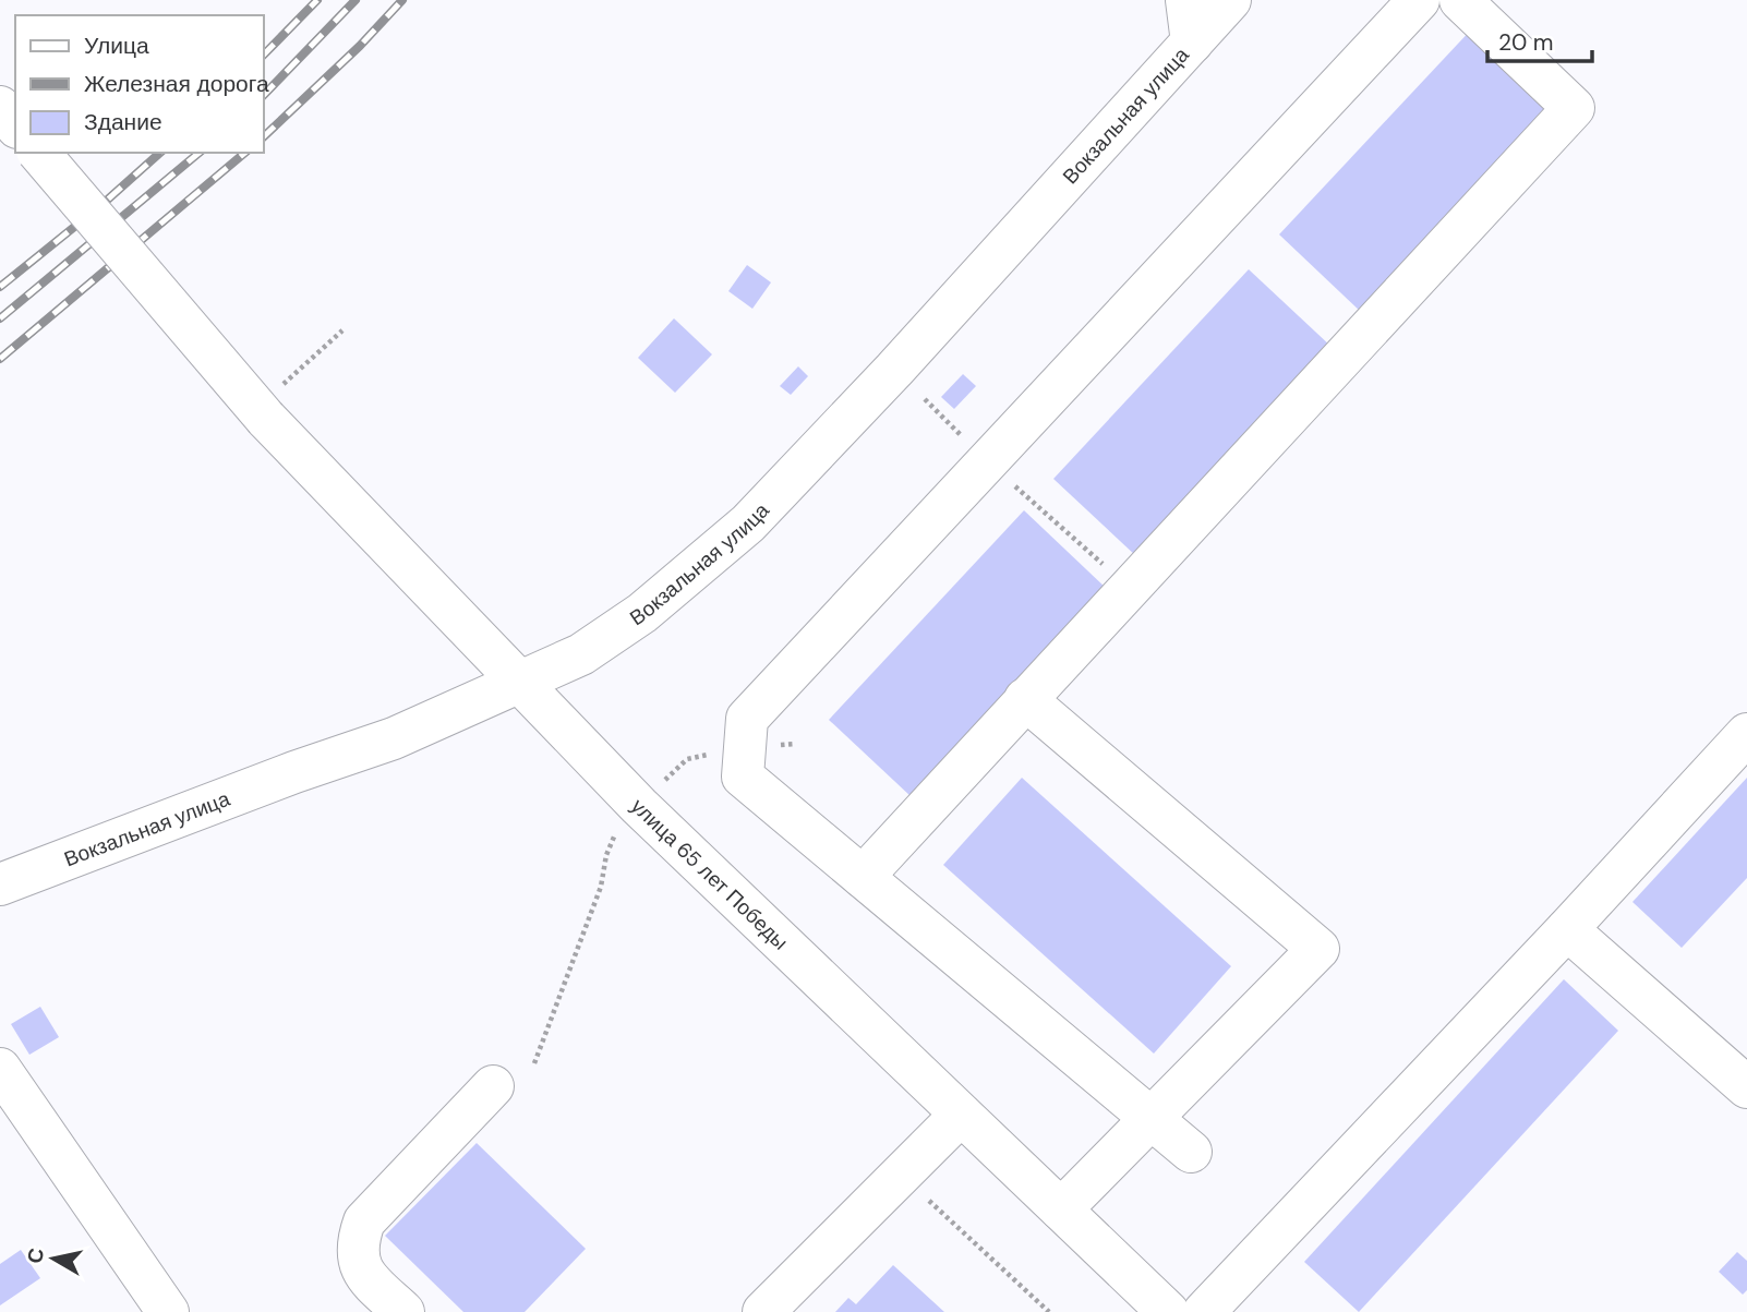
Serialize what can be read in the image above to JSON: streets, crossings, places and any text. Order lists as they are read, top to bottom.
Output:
{
  "streets": {
    "street": ["Вокзальная улица", "улица 65 лет Победы"]
  },
  "crossings": [
    ["Вокзальная улица", "улица 65 лет Победы"]
  ],
  "legend": ["Улица", "Железная дорога", "Здание"],
  "scale_bar": "20 m",
  "north": "left"
}
